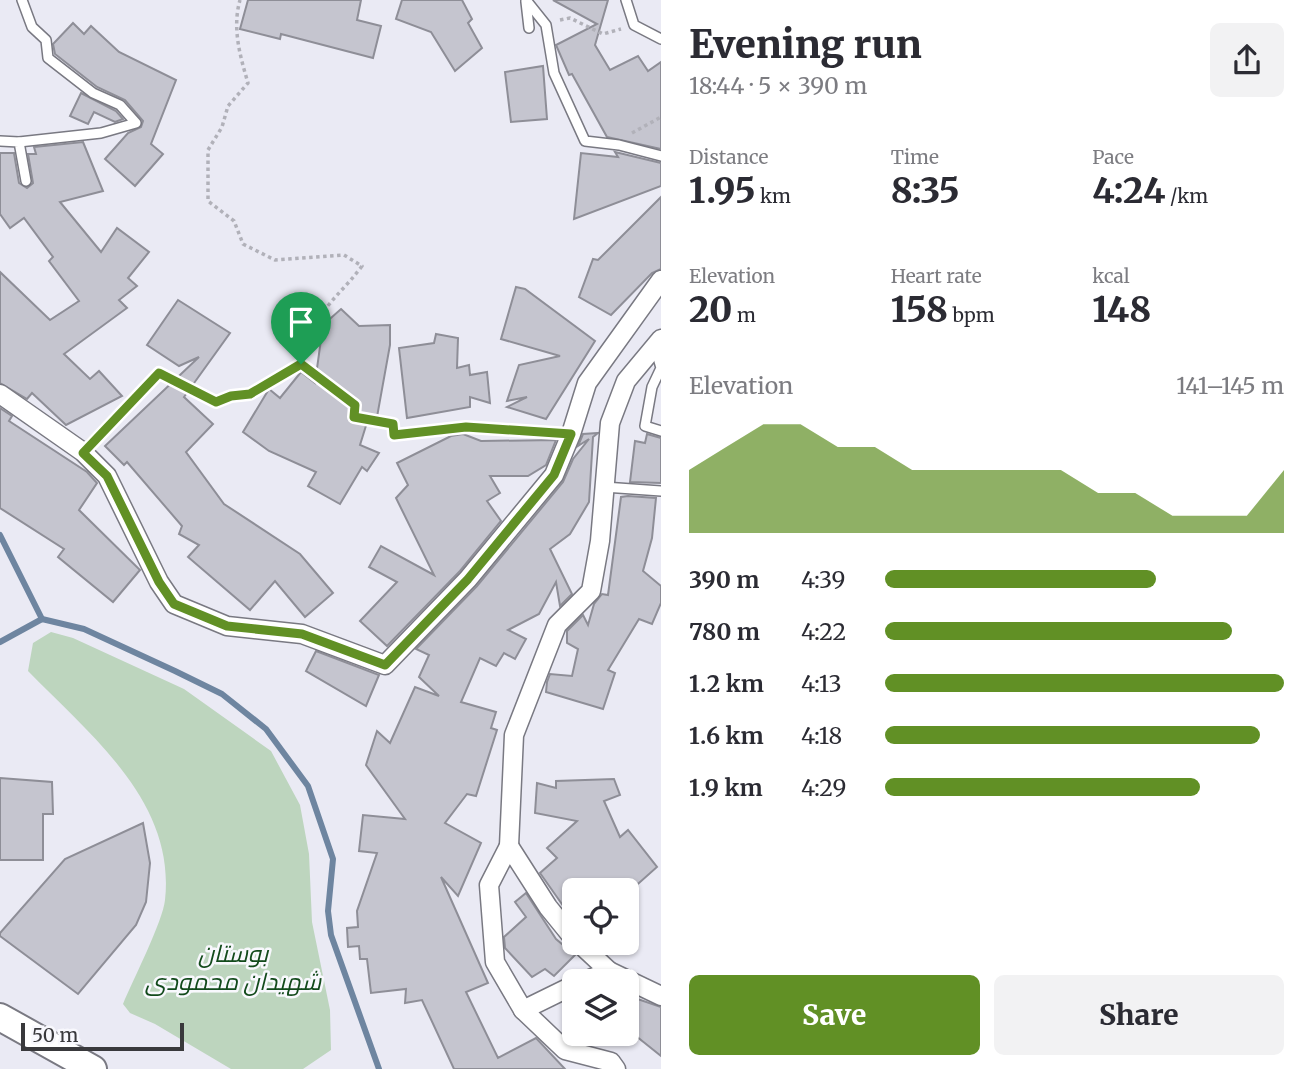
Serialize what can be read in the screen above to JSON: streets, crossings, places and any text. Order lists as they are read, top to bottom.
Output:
{
  "parks": ["بوستان شهیدان محمودی"],
  "scale_bar": "50 m",
  "page": {
    "heading": ["Evening run", "18:44 · 5 × 390 m"],
    "stats": [
      ["Distance", "1.95 km"],
      ["Time", "8:35"],
      ["Pace", "4:24 /km"],
      ["Elevation", "20 m"],
      ["Heart rate", "158 bpm"],
      ["kcal", "148"]
    ],
    "chart": ["Elevation", "141–145 m"],
    "list": [
      {
        "name": "390 m",
        "note": "4:39"
      },
      {
        "name": "780 m",
        "note": "4:22"
      },
      {
        "name": "1.2 km",
        "note": "4:13"
      },
      {
        "name": "1.6 km",
        "note": "4:18"
      },
      {
        "name": "1.9 km",
        "note": "4:29"
      }
    ],
    "buttons": ["Save", "Share"],
    "scale": "50 m"
  }
}
